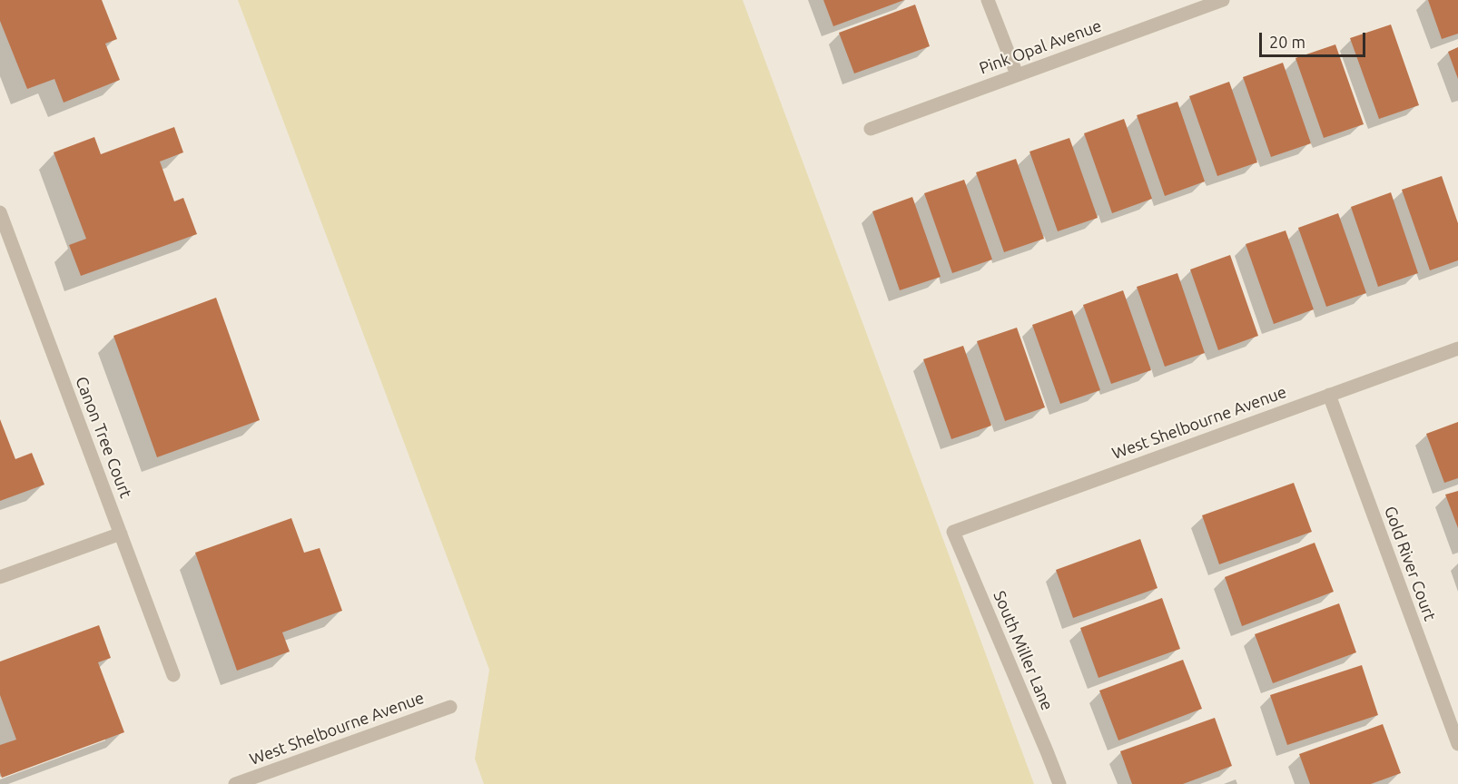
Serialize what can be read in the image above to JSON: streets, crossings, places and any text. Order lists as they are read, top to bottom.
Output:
{
  "streets": {
    "street": [
      "Pink Opal Avenue",
      "West Shelbourne Avenue",
      "Canon Tree Court",
      "Gold River Court",
      "South Miller Lane"
    ]
  },
  "crossings": [
    ["West Shelbourne Avenue", "Gold River Court"],
    ["West Shelbourne Avenue", "South Miller Lane"]
  ],
  "scale_bar": "20 m"
}
